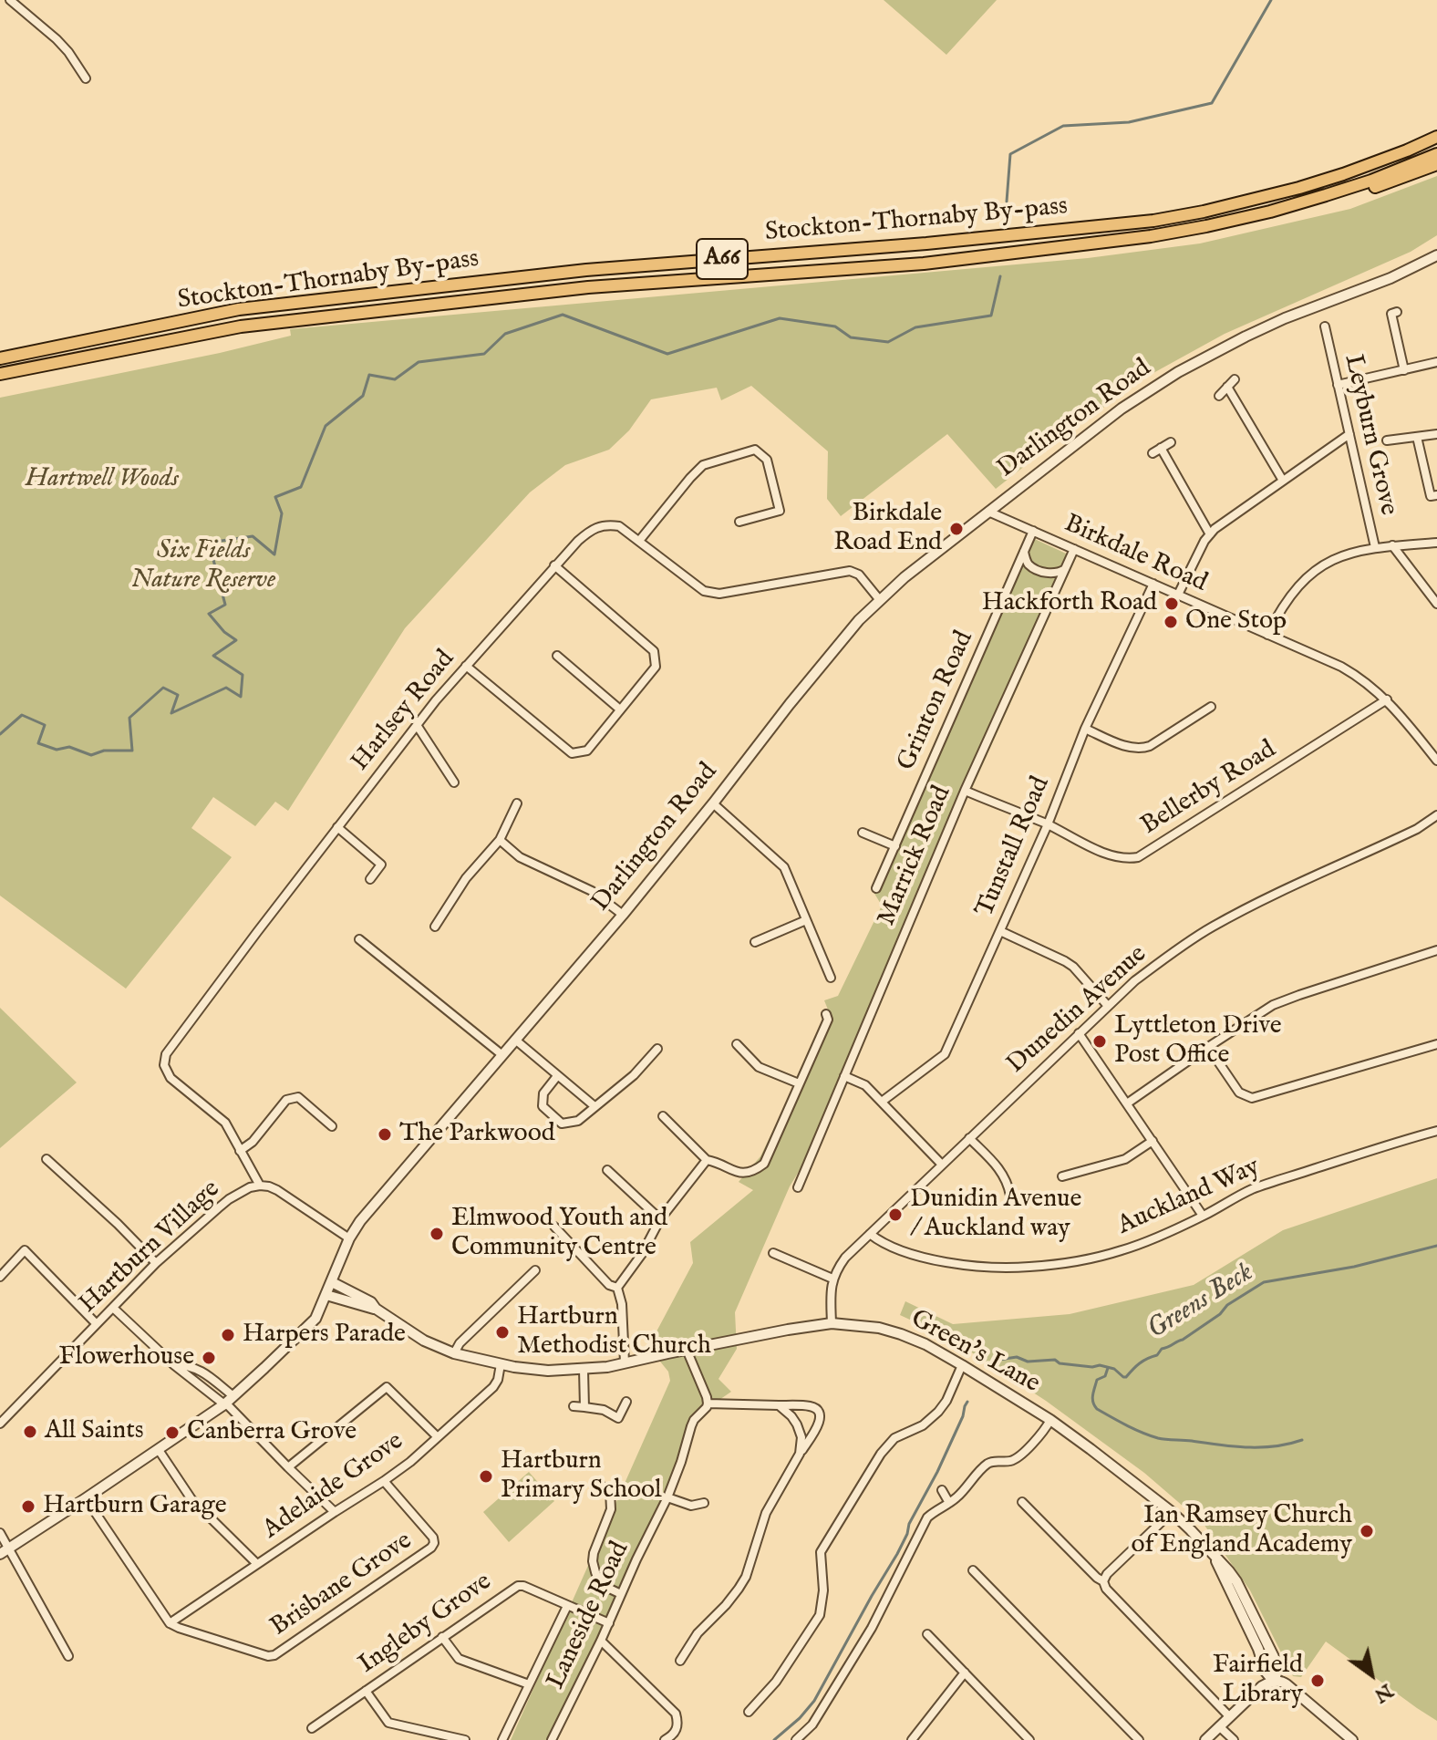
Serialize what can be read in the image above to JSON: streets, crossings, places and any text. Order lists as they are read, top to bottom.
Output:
{
  "streets": {
    "highway": ["Stockton-Thornaby By-pass", "A66"],
    "street": [
      "Darlington Road",
      "Leyburn Grove",
      "Birkdale Road",
      "Grinton Road",
      "Harlsey Road",
      "Bellerby Road",
      "Tunstall Road",
      "Marrick Road",
      "Dunedin Avenue",
      "Auckland Way",
      "Hartburn Village",
      "Green's Lane",
      "Adelaide Grove",
      "Brisbane Grove",
      "Laneside Road",
      "Ingleby Grove"
    ]
  },
  "crossings": [
    ["Stockton-Thornaby By-pass", "A66"],
    ["Darlington Road", "Birkdale Road"],
    ["Darlington Road", "Harlsey Road"],
    ["Darlington Road", "Hartburn Village"],
    ["Darlington Road", "Green's Lane"],
    ["Birkdale Road", "Grinton Road"],
    ["Birkdale Road", "Bellerby Road"],
    ["Birkdale Road", "Tunstall Road"],
    ["Birkdale Road", "Marrick Road"],
    ["Harlsey Road", "Hartburn Village"],
    ["Bellerby Road", "Tunstall Road"],
    ["Bellerby Road", "Marrick Road"],
    ["Dunedin Avenue", "Auckland Way"],
    ["Green's Lane", "Adelaide Grove"],
    ["Adelaide Grove", "Brisbane Grove"],
    ["Laneside Road", "Ingleby Grove"]
  ],
  "water": ["Greens Beck"],
  "parks": ["Hartwell Woods", "Six Fields Nature Reserve"],
  "places": [
    "Birkdale Road End",
    "Hackforth Road",
    "One Stop",
    "Lyttleton Drive Post Office",
    "The Parkwood",
    "Dunidin Avenue / Auckland way",
    "Elmwood Youth and Community Centre",
    "Hartburn Methodist Church",
    "Harpers Parade",
    "Flowerhouse",
    "All Saints",
    "Canberra Grove",
    "Hartburn Primary School",
    "Hartburn Garage",
    "Ian Ramsey Church of England Academy",
    "Fairfield Library"
  ],
  "north": "bottom right"
}
